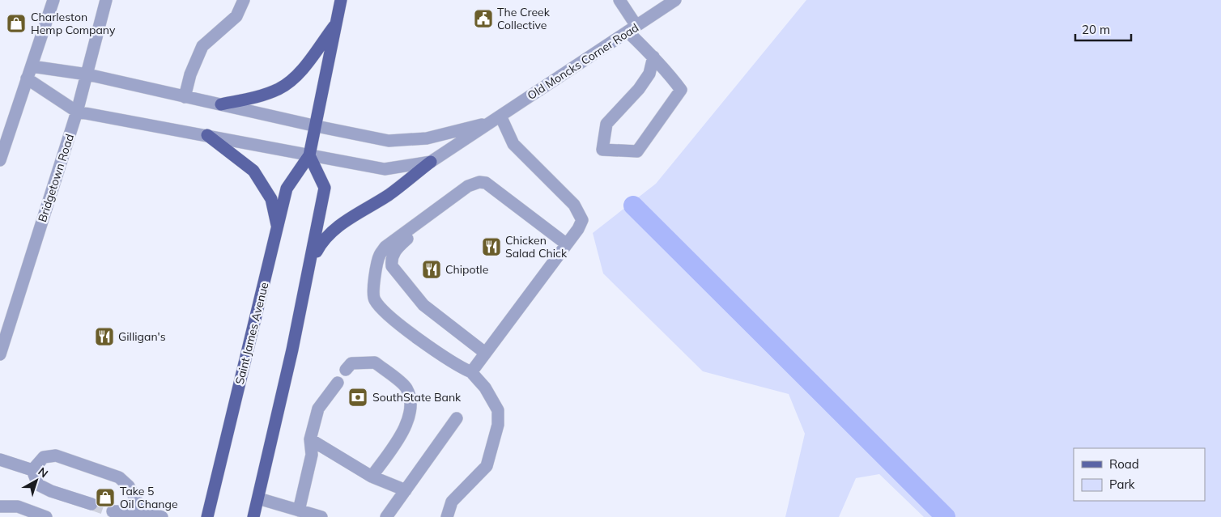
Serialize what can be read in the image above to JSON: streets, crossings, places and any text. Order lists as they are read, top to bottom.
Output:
{
  "streets": {
    "main road": ["Saint James Avenue"],
    "street": ["Old Moncks Corner Road", "Bridgetown Road"]
  },
  "places": {
    "public building": ["The Creek Collective"],
    "shop": ["Charleston Hemp Company", "Take 5 Oil Change"],
    "restaurant": ["Chicken Salad Chick", "Chipotle", "Gilligan's"],
    "bank": ["SouthState Bank"]
  },
  "legend": ["Road", "Park"],
  "scale_bar": "20 m",
  "north": "top right"
}
